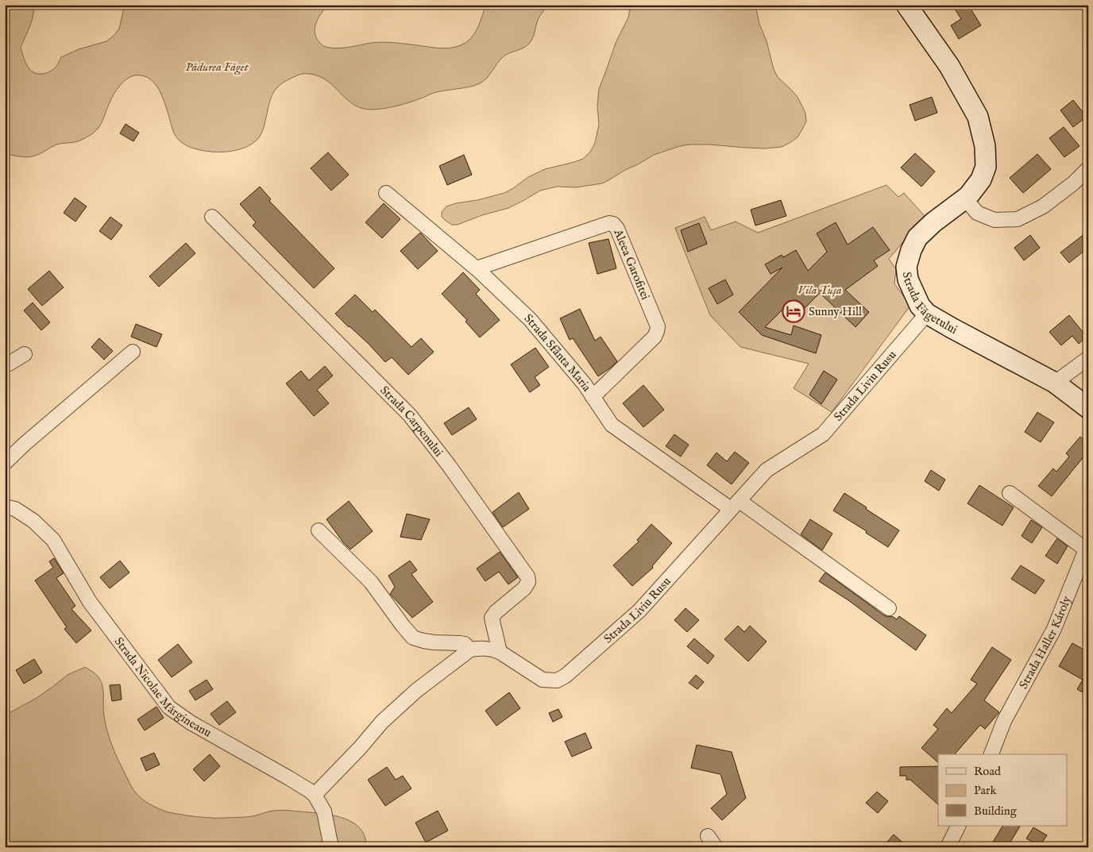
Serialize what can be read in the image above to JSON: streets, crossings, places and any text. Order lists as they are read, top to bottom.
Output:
{
  "streets": {
    "main road": ["Strada Făgetului"],
    "street": [
      "Aleea Garofitei",
      "Strada Sfânta Maria",
      "Strada Liviu Rusu",
      "Strada Carpenului",
      "Strada Haller Károly",
      "Strada Nicolae Mărgineanu"
    ]
  },
  "crossings": [
    ["Aleea Garofitei", "Strada Sfânta Maria"],
    ["Strada Făgetului", "Strada Liviu Rusu"],
    ["Strada Sfânta Maria", "Strada Liviu Rusu"],
    ["Strada Liviu Rusu", "Strada Carpenului"]
  ],
  "parks": ["Pădurea Făget", "Vila Tușa"],
  "places": {
    "hotel": ["Sunny Hill"]
  },
  "legend": ["Road", "Park", "Building"]
}
